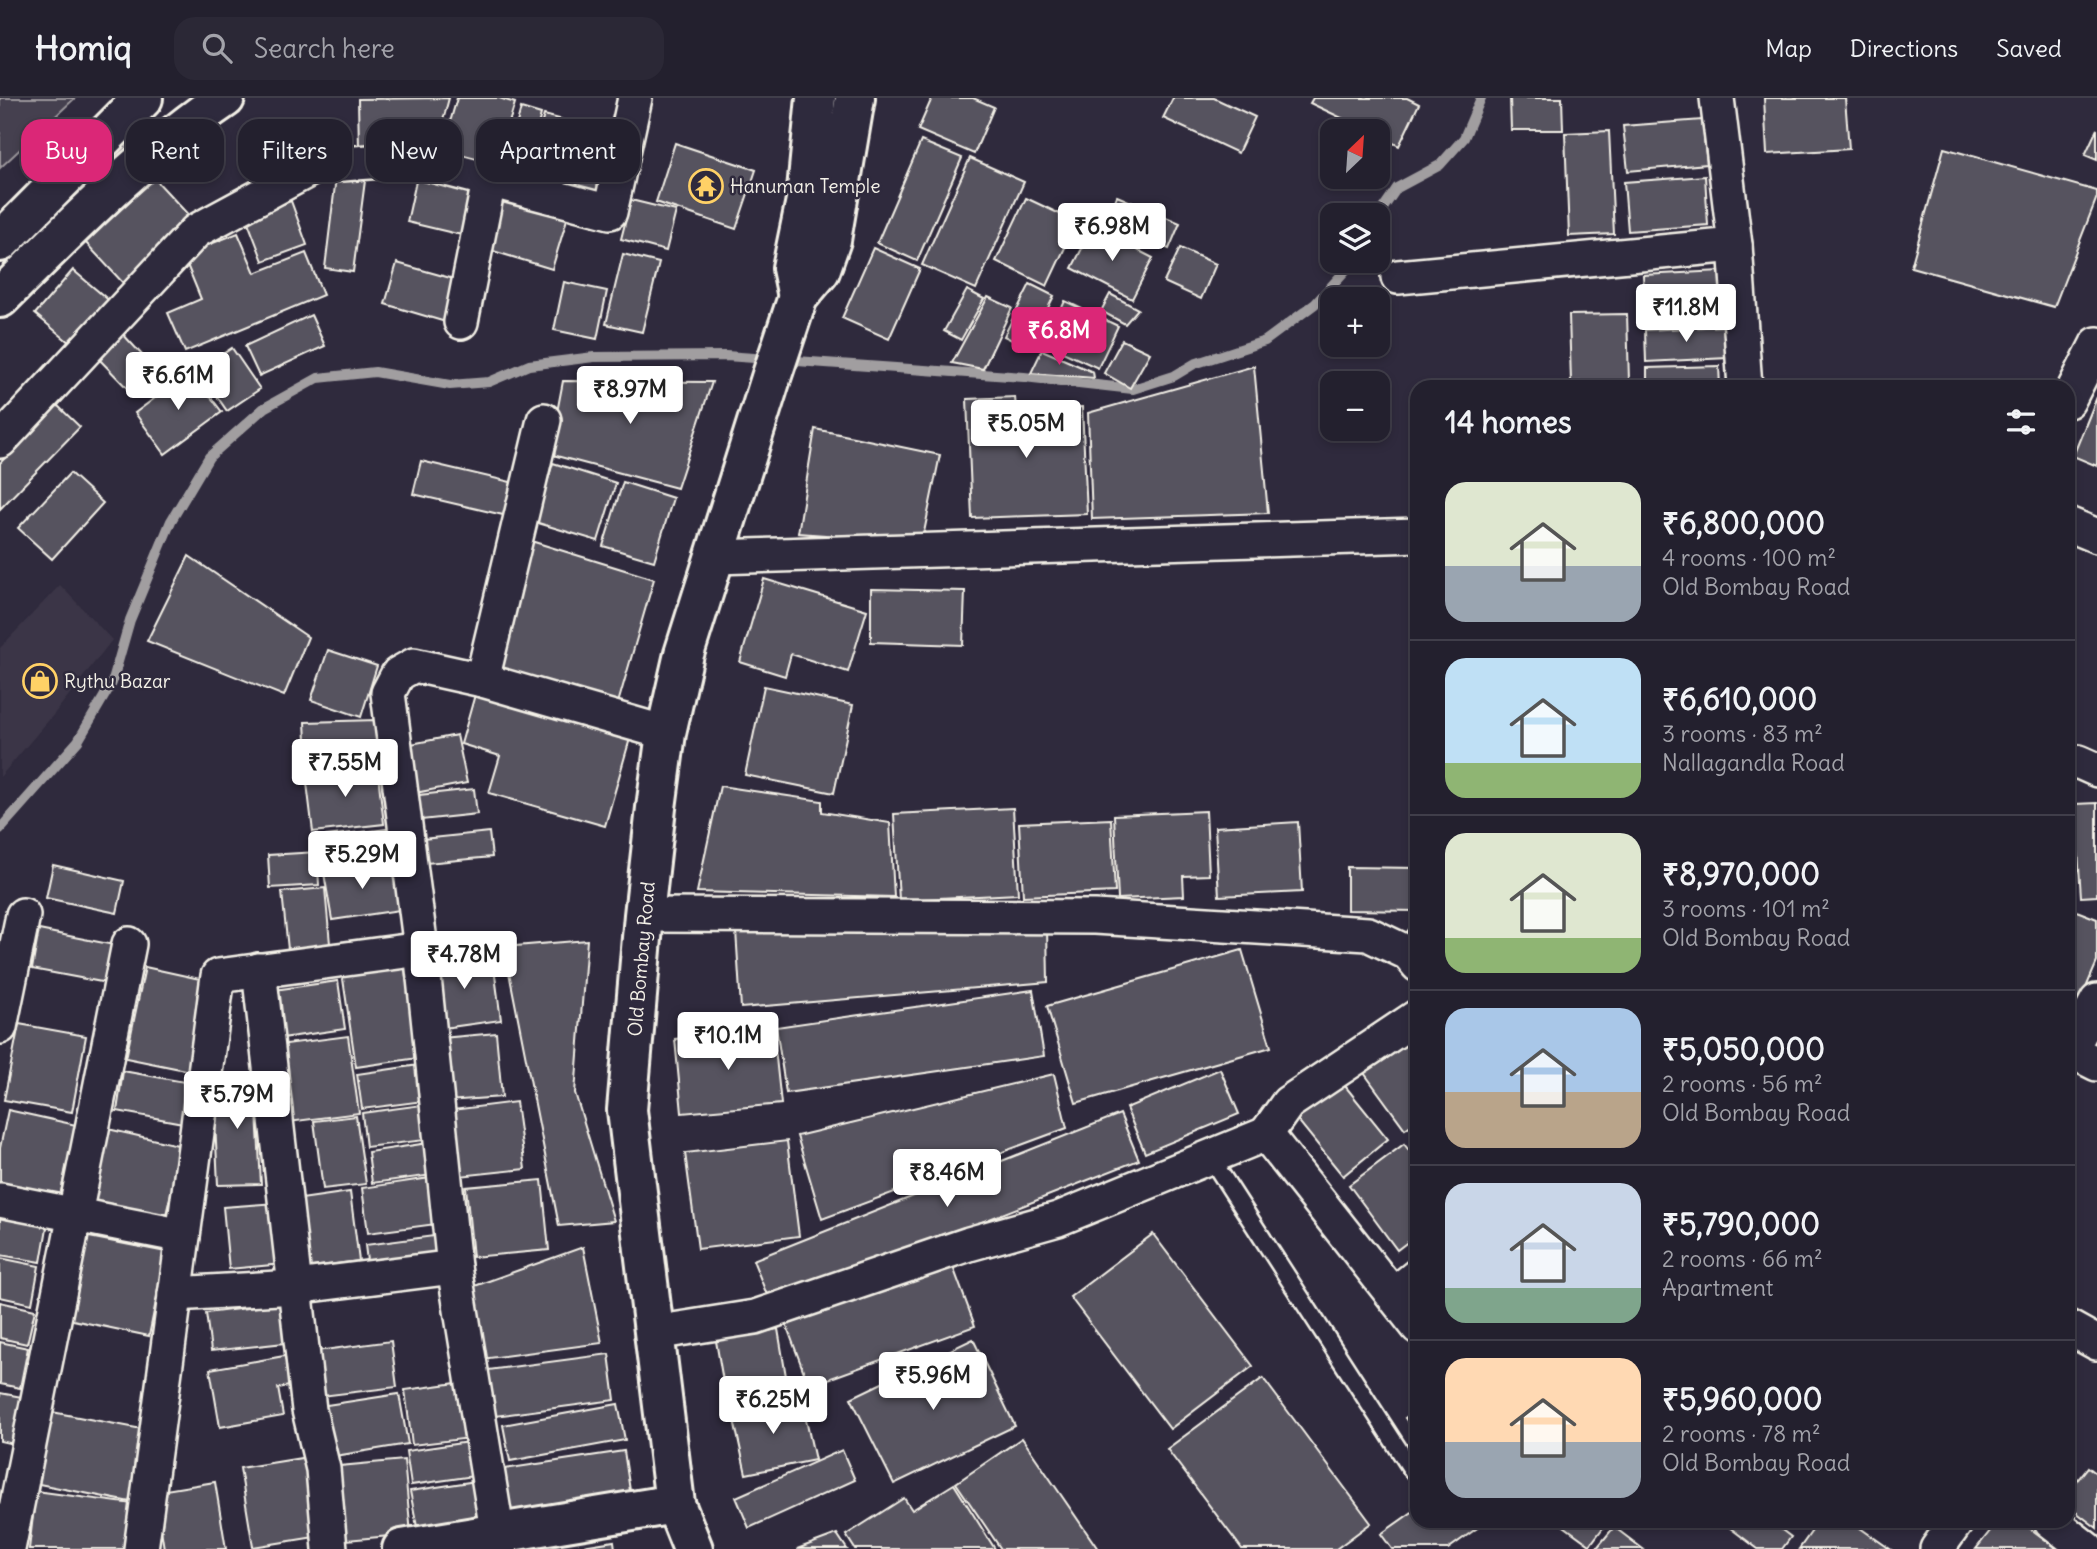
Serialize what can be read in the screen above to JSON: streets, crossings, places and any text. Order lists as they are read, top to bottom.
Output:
{
  "streets": {
    "main road": ["Old Bombay Road"]
  },
  "places": {
    "temple": ["Hanuman Temple"],
    "shop": ["Rythu Bazar"]
  },
  "north": "top right",
  "page": {
    "header": "Homiq",
    "search": "Search here",
    "nav": ["Map", "Directions", "Saved"],
    "map_buttons": ["+", "−"],
    "chip": [
      "Buy",
      "Rent",
      "Filters",
      "New",
      "Apartment"
    ],
    "price": [
      "₹6.98M",
      "₹11.8M",
      "₹6.8M",
      "₹6.61M",
      "₹8.97M",
      "₹5.05M",
      "₹7.55M",
      "₹5.29M",
      "₹4.78M",
      "₹10.1M",
      "₹5.79M",
      "₹8.46M",
      "₹5.96M",
      "₹6.25M"
    ],
    "heading": "14 homes",
    "list": [
      {
        "name": "₹6,800,000",
        "note": "4 rooms · 100 m² · Old Bombay Road"
      },
      {
        "name": "₹6,610,000",
        "note": "3 rooms · 83 m² · Nallagandla Road"
      },
      {
        "name": "₹8,970,000",
        "note": "3 rooms · 101 m² · Old Bombay Road"
      },
      {
        "name": "₹5,050,000",
        "note": "2 rooms · 56 m² · Old Bombay Road"
      },
      {
        "name": "₹5,790,000",
        "note": "2 rooms · 66 m² · Apartment"
      },
      {
        "name": "₹5,960,000",
        "note": "2 rooms · 78 m² · Old Bombay Road"
      }
    ]
  }
}
